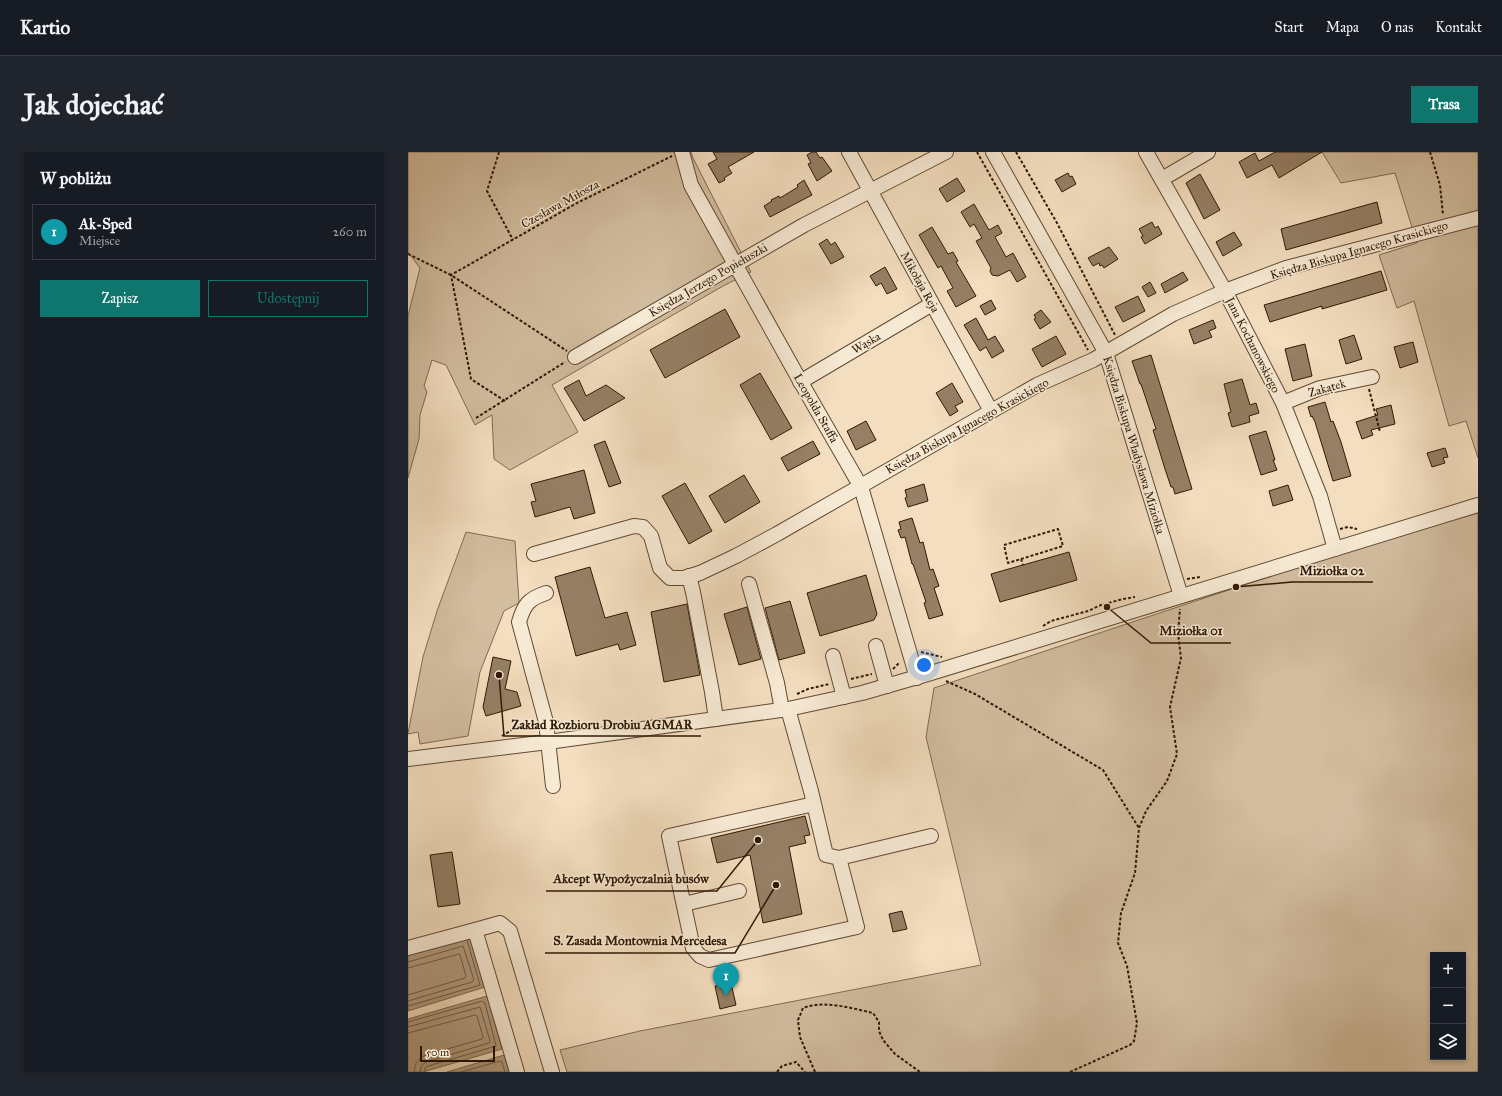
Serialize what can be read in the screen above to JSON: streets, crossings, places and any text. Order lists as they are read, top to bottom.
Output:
{
  "streets": {
    "street": [
      "Księdza Biskupa Ignacego Krasickiego",
      "Księdza Jerzego Popiełuszki",
      "Mikołaja Reja",
      "Wąska",
      "Jana Kochanowskiego",
      "Zakątek",
      "Leopolda Staffa",
      "Księdza Biskupa Władysława Miziołka"
    ],
    "path": ["Czesława Miłosza"]
  },
  "crossings": [
    ["Czesława Miłosza", "Leopolda Staffa"],
    ["Księdza Biskupa Ignacego Krasickiego", "Mikołaja Reja"],
    ["Księdza Biskupa Ignacego Krasickiego", "Jana Kochanowskiego"],
    ["Księdza Biskupa Ignacego Krasickiego", "Leopolda Staffa"],
    ["Księdza Biskupa Ignacego Krasickiego", "Księdza Biskupa Władysława Miziołka"],
    ["Księdza Jerzego Popiełuszki", "Mikołaja Reja"],
    ["Księdza Jerzego Popiełuszki", "Leopolda Staffa"],
    ["Mikołaja Reja", "Wąska"],
    ["Wąska", "Leopolda Staffa"],
    ["Jana Kochanowskiego", "Zakątek"]
  ],
  "places": [
    "Miziołka 02",
    "Miziołka 01",
    "Zakład Rozbioru Drobiu AGMAR",
    "Akcept Wypożyczalnia busów",
    "S. Zasada Montownia Mercedesa"
  ],
  "scale_bar": "50 m",
  "page": {
    "header": "Kartio",
    "nav": [
      "Start",
      "Mapa",
      "O nas",
      "Kontakt"
    ],
    "buttons": [
      "Trasa",
      ["Zapisz", "Udostępnij"]
    ],
    "title": "Jak dojechać",
    "heading": "W pobliżu",
    "list": [
      {
        "mark": "1",
        "name": "Ak-Sped",
        "note": "Miejsce",
        "value": "260 m"
      }
    ],
    "map_buttons": ["+", "−"],
    "pins": "1",
    "scale": "50 m"
  }
}
